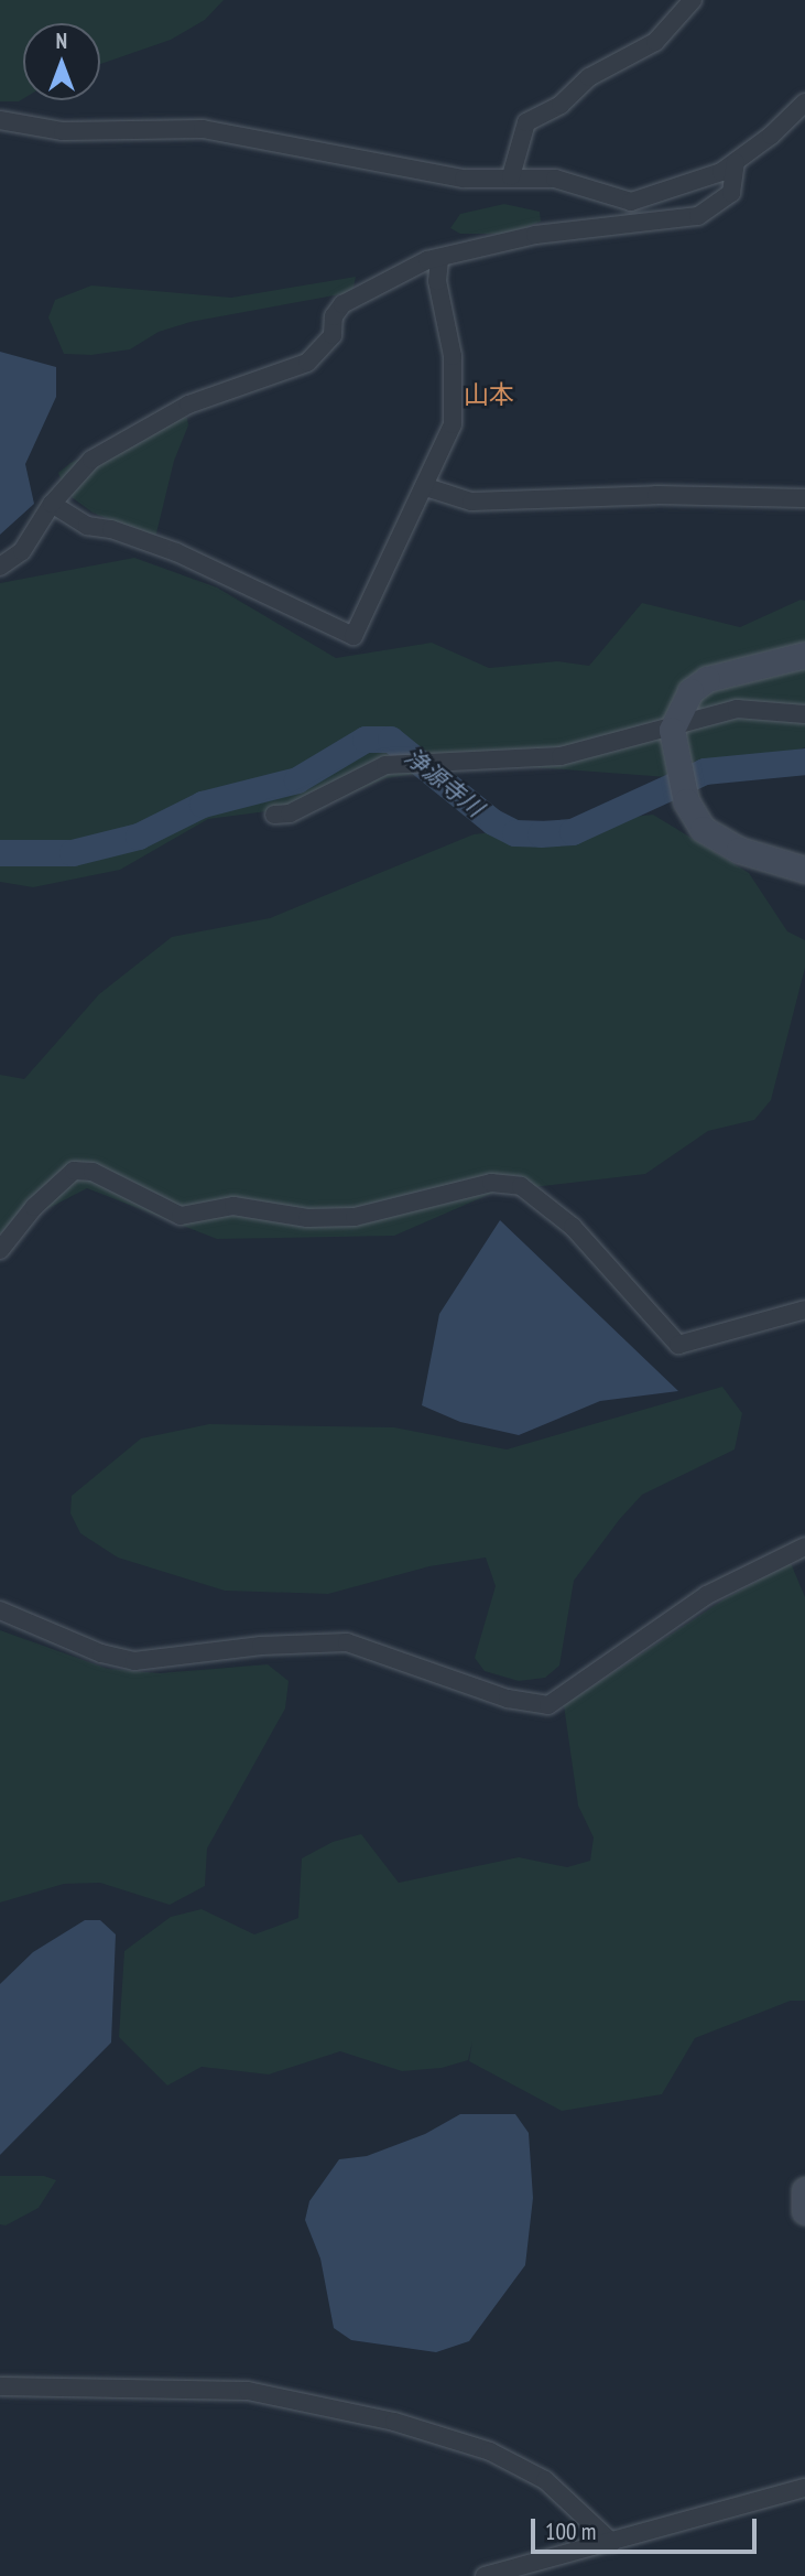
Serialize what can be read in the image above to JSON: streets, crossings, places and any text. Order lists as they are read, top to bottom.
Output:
{
  "districts": ["山本"],
  "water": ["浄源寺川"],
  "scale_bar": "100 m",
  "north": "top"
}
